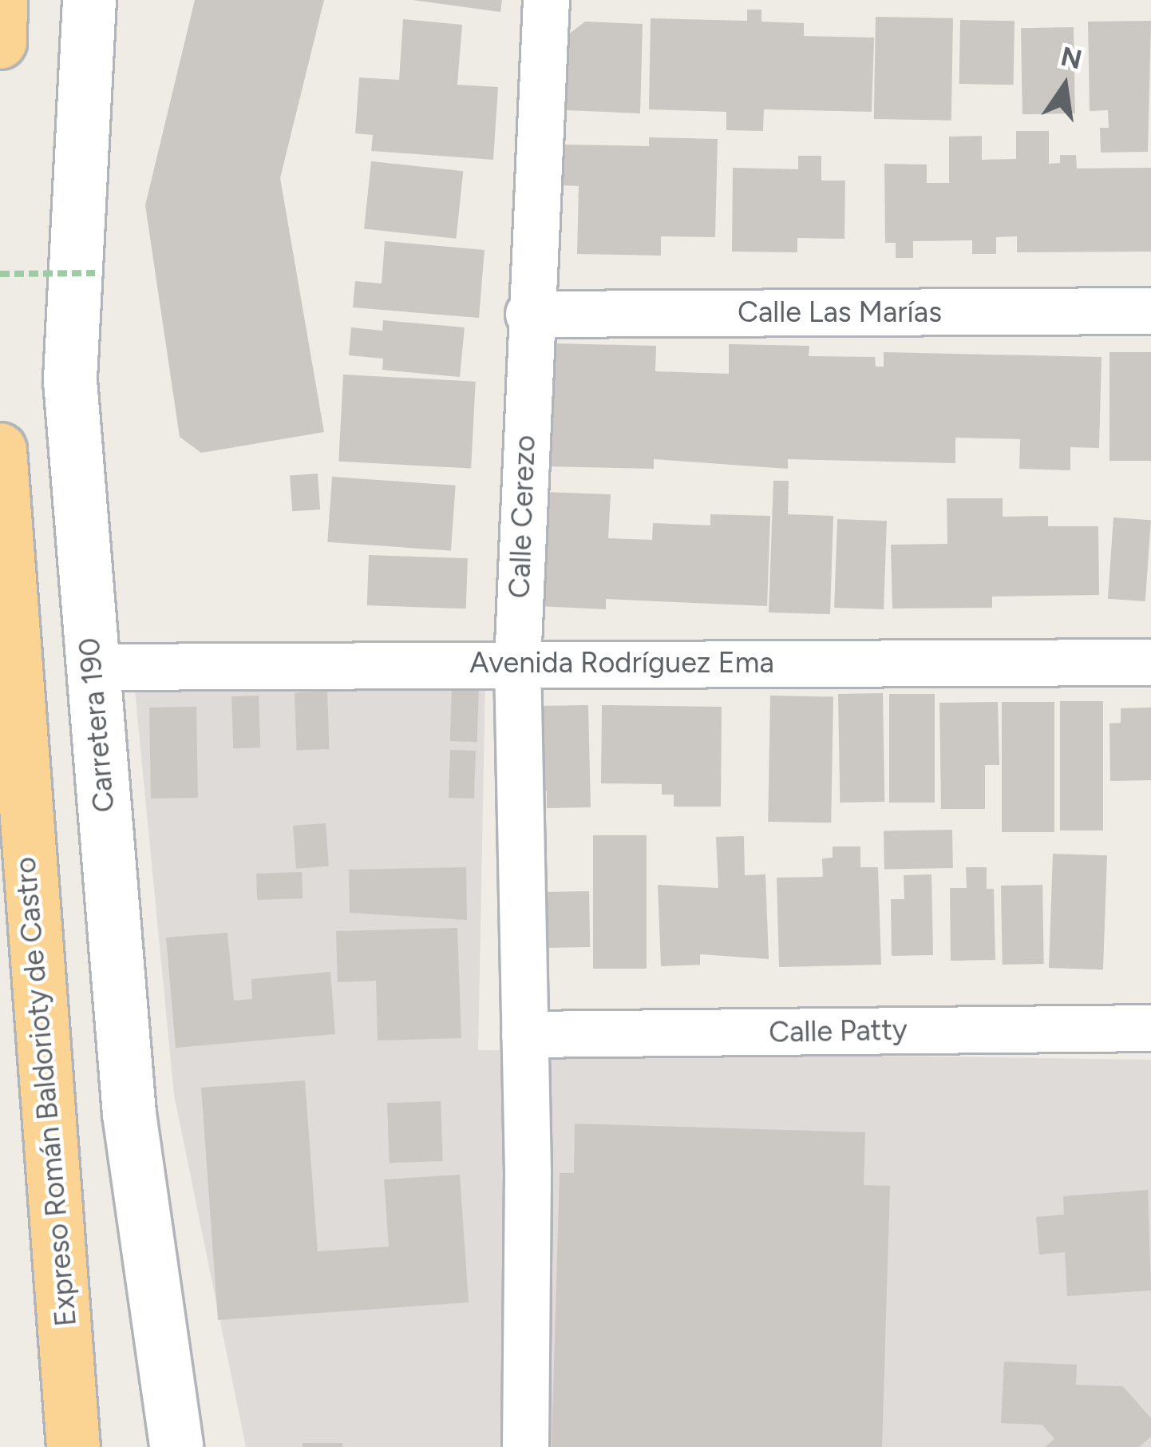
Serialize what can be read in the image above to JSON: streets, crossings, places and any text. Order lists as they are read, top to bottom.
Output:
{
  "streets": {
    "highway": ["Expreso Román Baldorioty de Castro"],
    "street": [
      "Calle Las Marías",
      "Calle Cerezo",
      "Avenida Rodríguez Ema",
      "Carretera 190",
      "Calle Patty"
    ]
  },
  "crossings": [
    ["Calle Las Marías", "Calle Cerezo"],
    ["Calle Cerezo", "Avenida Rodríguez Ema"],
    ["Calle Cerezo", "Calle Patty"],
    ["Avenida Rodríguez Ema", "Carretera 190"]
  ],
  "north": "top"
}
